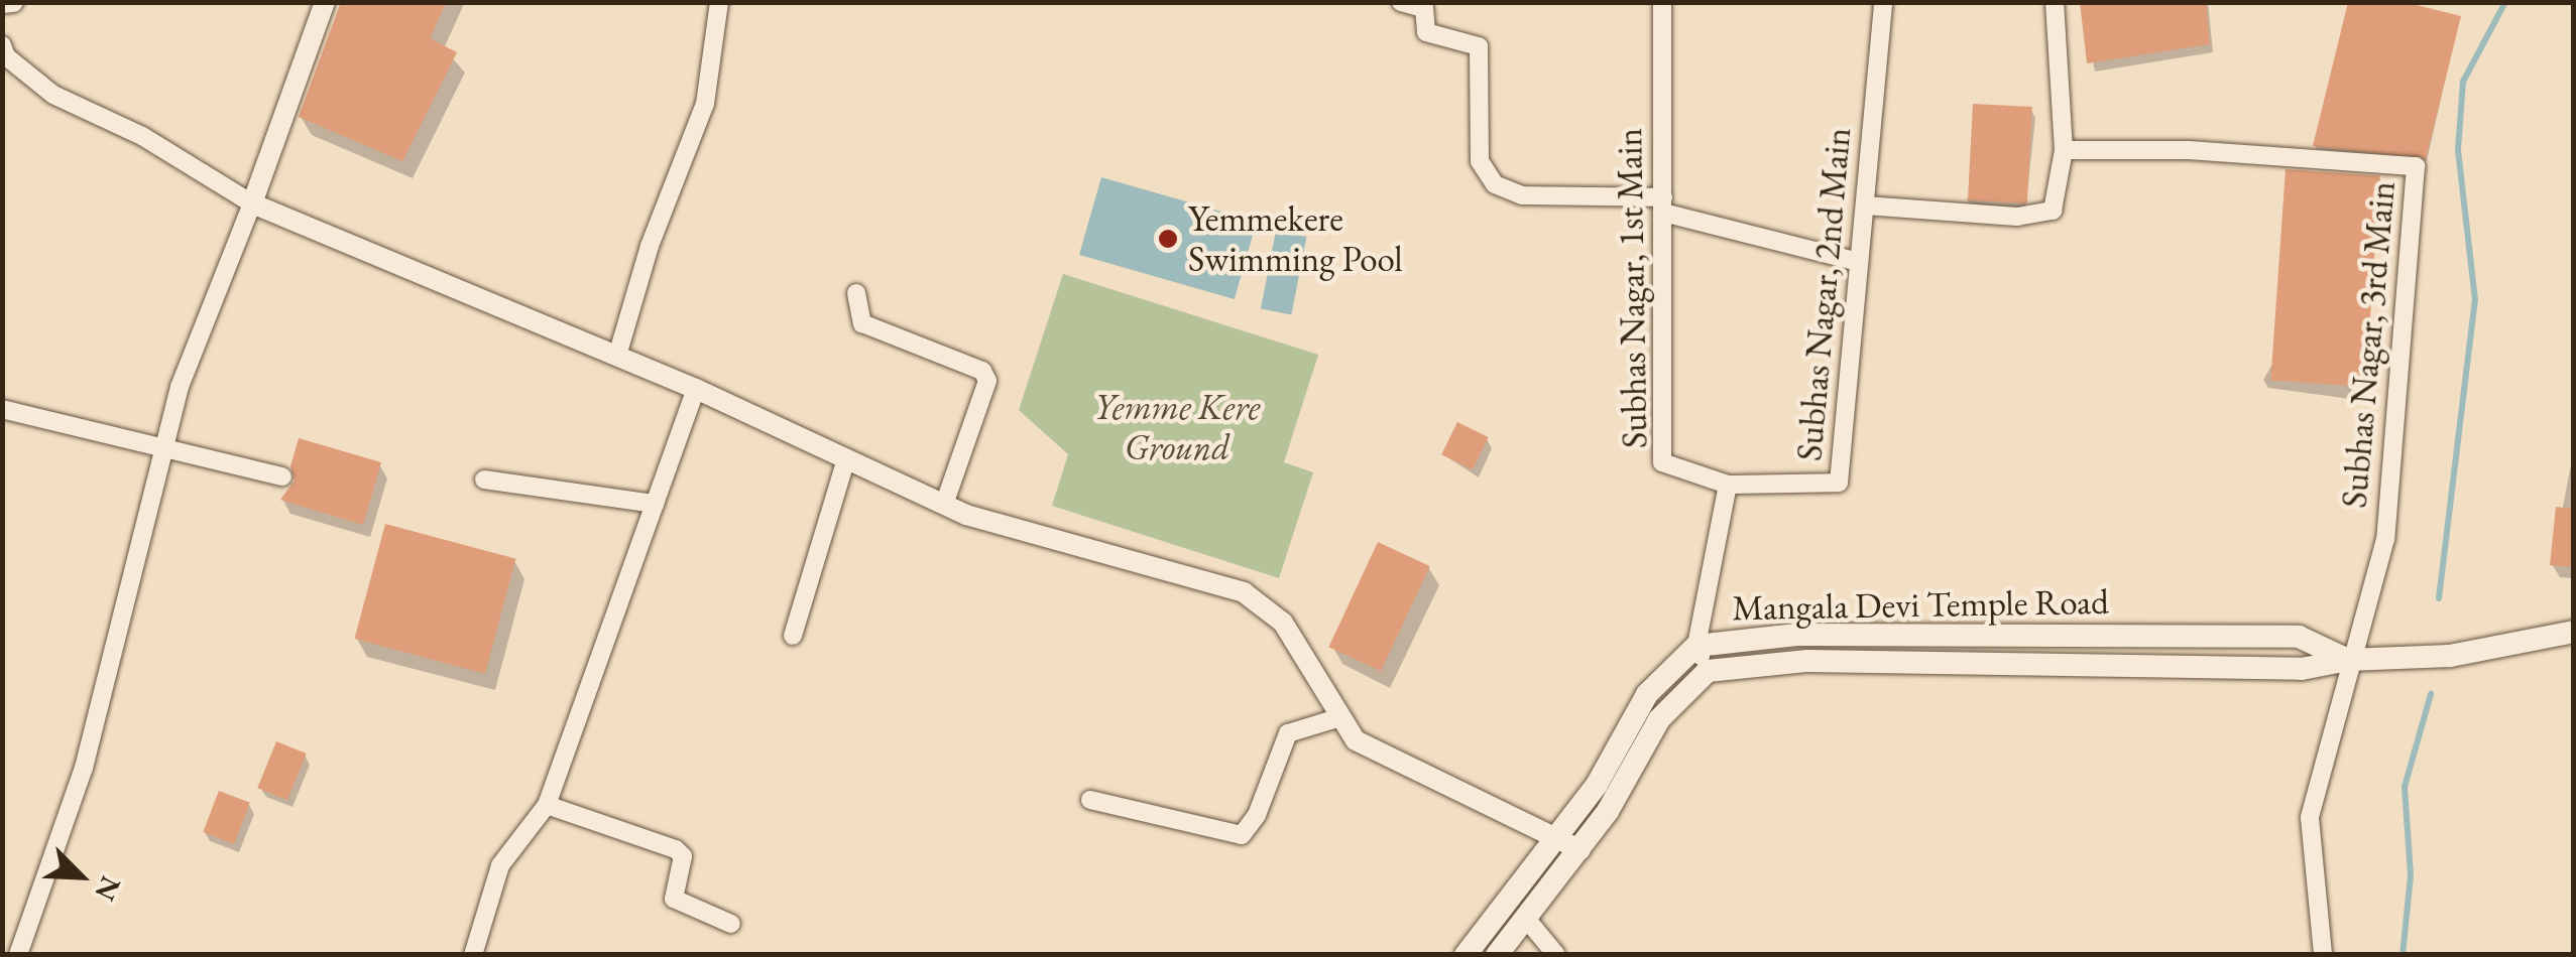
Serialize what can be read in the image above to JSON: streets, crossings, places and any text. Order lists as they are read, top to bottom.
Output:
{
  "streets": {
    "main road": ["Mangala Devi Temple Road"],
    "street": ["Subhas Nagar, 1st Main", "Subhas Nagar, 2nd Main", "Subhas Nagar, 3rd Main"]
  },
  "crossings": [
    ["Subhas Nagar, 1st Main", "Subhas Nagar, 2nd Main"],
    ["Subhas Nagar, 3rd Main", "Mangala Devi Temple Road"]
  ],
  "parks": ["Yemme Kere Ground"],
  "places": ["Yemmekere Swimming Pool"],
  "north": "bottom right"
}
